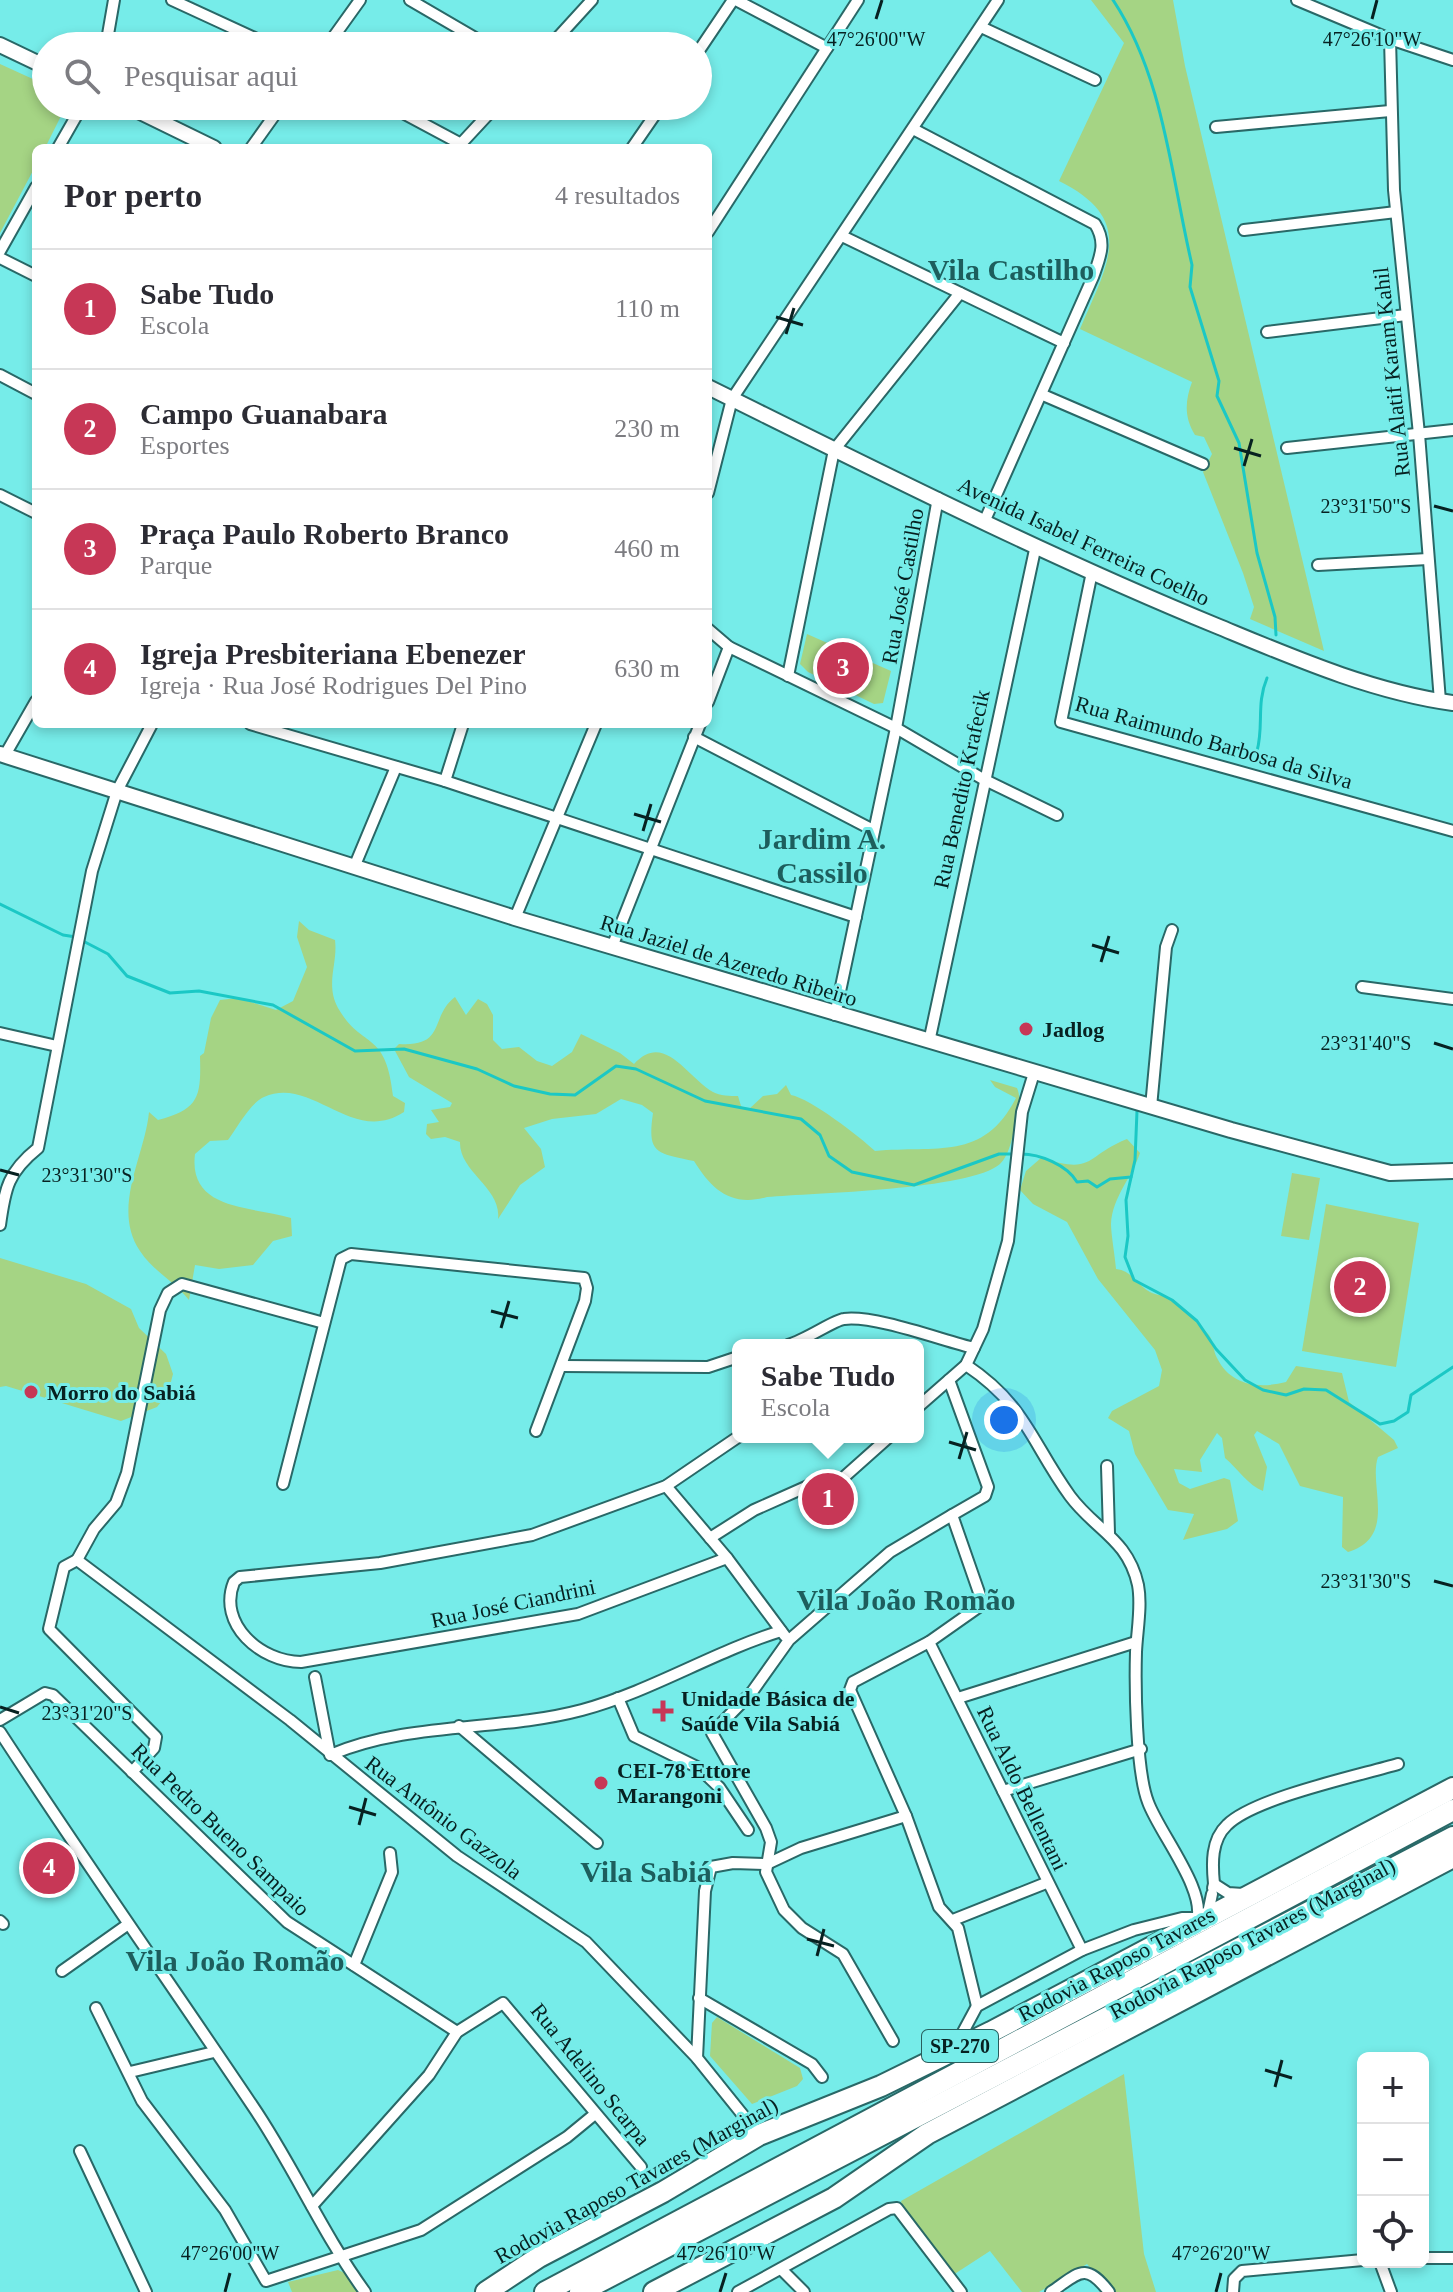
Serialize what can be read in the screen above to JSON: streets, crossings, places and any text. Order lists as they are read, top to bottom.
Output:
{
  "streets": {
    "highway": ["Rodovia Raposo Tavares (Marginal)", "Rodovia Raposo Tavares", "SP-270"],
    "street": [
      "Rua Alatif Karam Kahil",
      "Avenida Isabel Ferreira Coelho",
      "Rua José Castilho",
      "Rua Raimundo Barbosa da Silva",
      "Rua Benedito Krafecik",
      "Rua Jaziel de Azeredo Ribeiro",
      "Rua José Ciandrini",
      "Rua Aldo Bellentani",
      "Rua Antônio Gazzola",
      "Rua Pedro Bueno Sampaio",
      "Rua Adelino Scarpa"
    ]
  },
  "crossings": [
    ["Rua Alatif Karam Kahil", "Avenida Isabel Ferreira Coelho"],
    ["Avenida Isabel Ferreira Coelho", "Rua José Castilho"],
    ["Avenida Isabel Ferreira Coelho", "Rua Raimundo Barbosa da Silva"],
    ["Avenida Isabel Ferreira Coelho", "Rua Benedito Krafecik"],
    ["Rua José Castilho", "Rua Jaziel de Azeredo Ribeiro"],
    ["Rua Benedito Krafecik", "Rua Jaziel de Azeredo Ribeiro"],
    ["Rua Antônio Gazzola", "Rodovia Raposo Tavares (Marginal)"],
    ["Rua Pedro Bueno Sampaio", "Rua Adelino Scarpa"]
  ],
  "districts": [
    "Vila Castilho",
    "Jardim A. Cassilo",
    "Vila João Romão",
    "Vila Sabiá",
    "Vila João Romão"
  ],
  "places": {
    "other": ["Jadlog", "Morro do Sabiá", "CEI-78 Ettore Marangoni"],
    "health": ["Unidade Básica de Saúde Vila Sabiá"]
  },
  "page": {
    "search": "Pesquisar aqui",
    "heading": ["Por perto", "4 resultados"],
    "list": [
      {
        "mark": "1",
        "name": "Sabe Tudo",
        "note": "Escola",
        "value": "110 m"
      },
      {
        "mark": "2",
        "name": "Campo Guanabara",
        "note": "Esportes",
        "value": "230 m"
      },
      {
        "mark": "3",
        "name": "Praça Paulo Roberto Branco",
        "note": "Parque",
        "value": "460 m"
      },
      {
        "mark": "4",
        "name": "Igreja Presbiteriana Ebenezer",
        "note": "Igreja · Rua José Rodrigues Del Pino",
        "value": "630 m"
      }
    ],
    "pins": [
      "3",
      "2",
      "1",
      "4"
    ],
    "popup": ["Sabe Tudo", "Escola"],
    "map_buttons": ["+", "−"]
  },
  "coordinates": [
    "47°26'00\"W",
    "47°26'10\"W",
    "23°31'50\"S",
    "23°31'40\"S",
    "23°31'30\"S",
    "23°31'20\"S",
    "47°26'20\"W"
  ]
}
